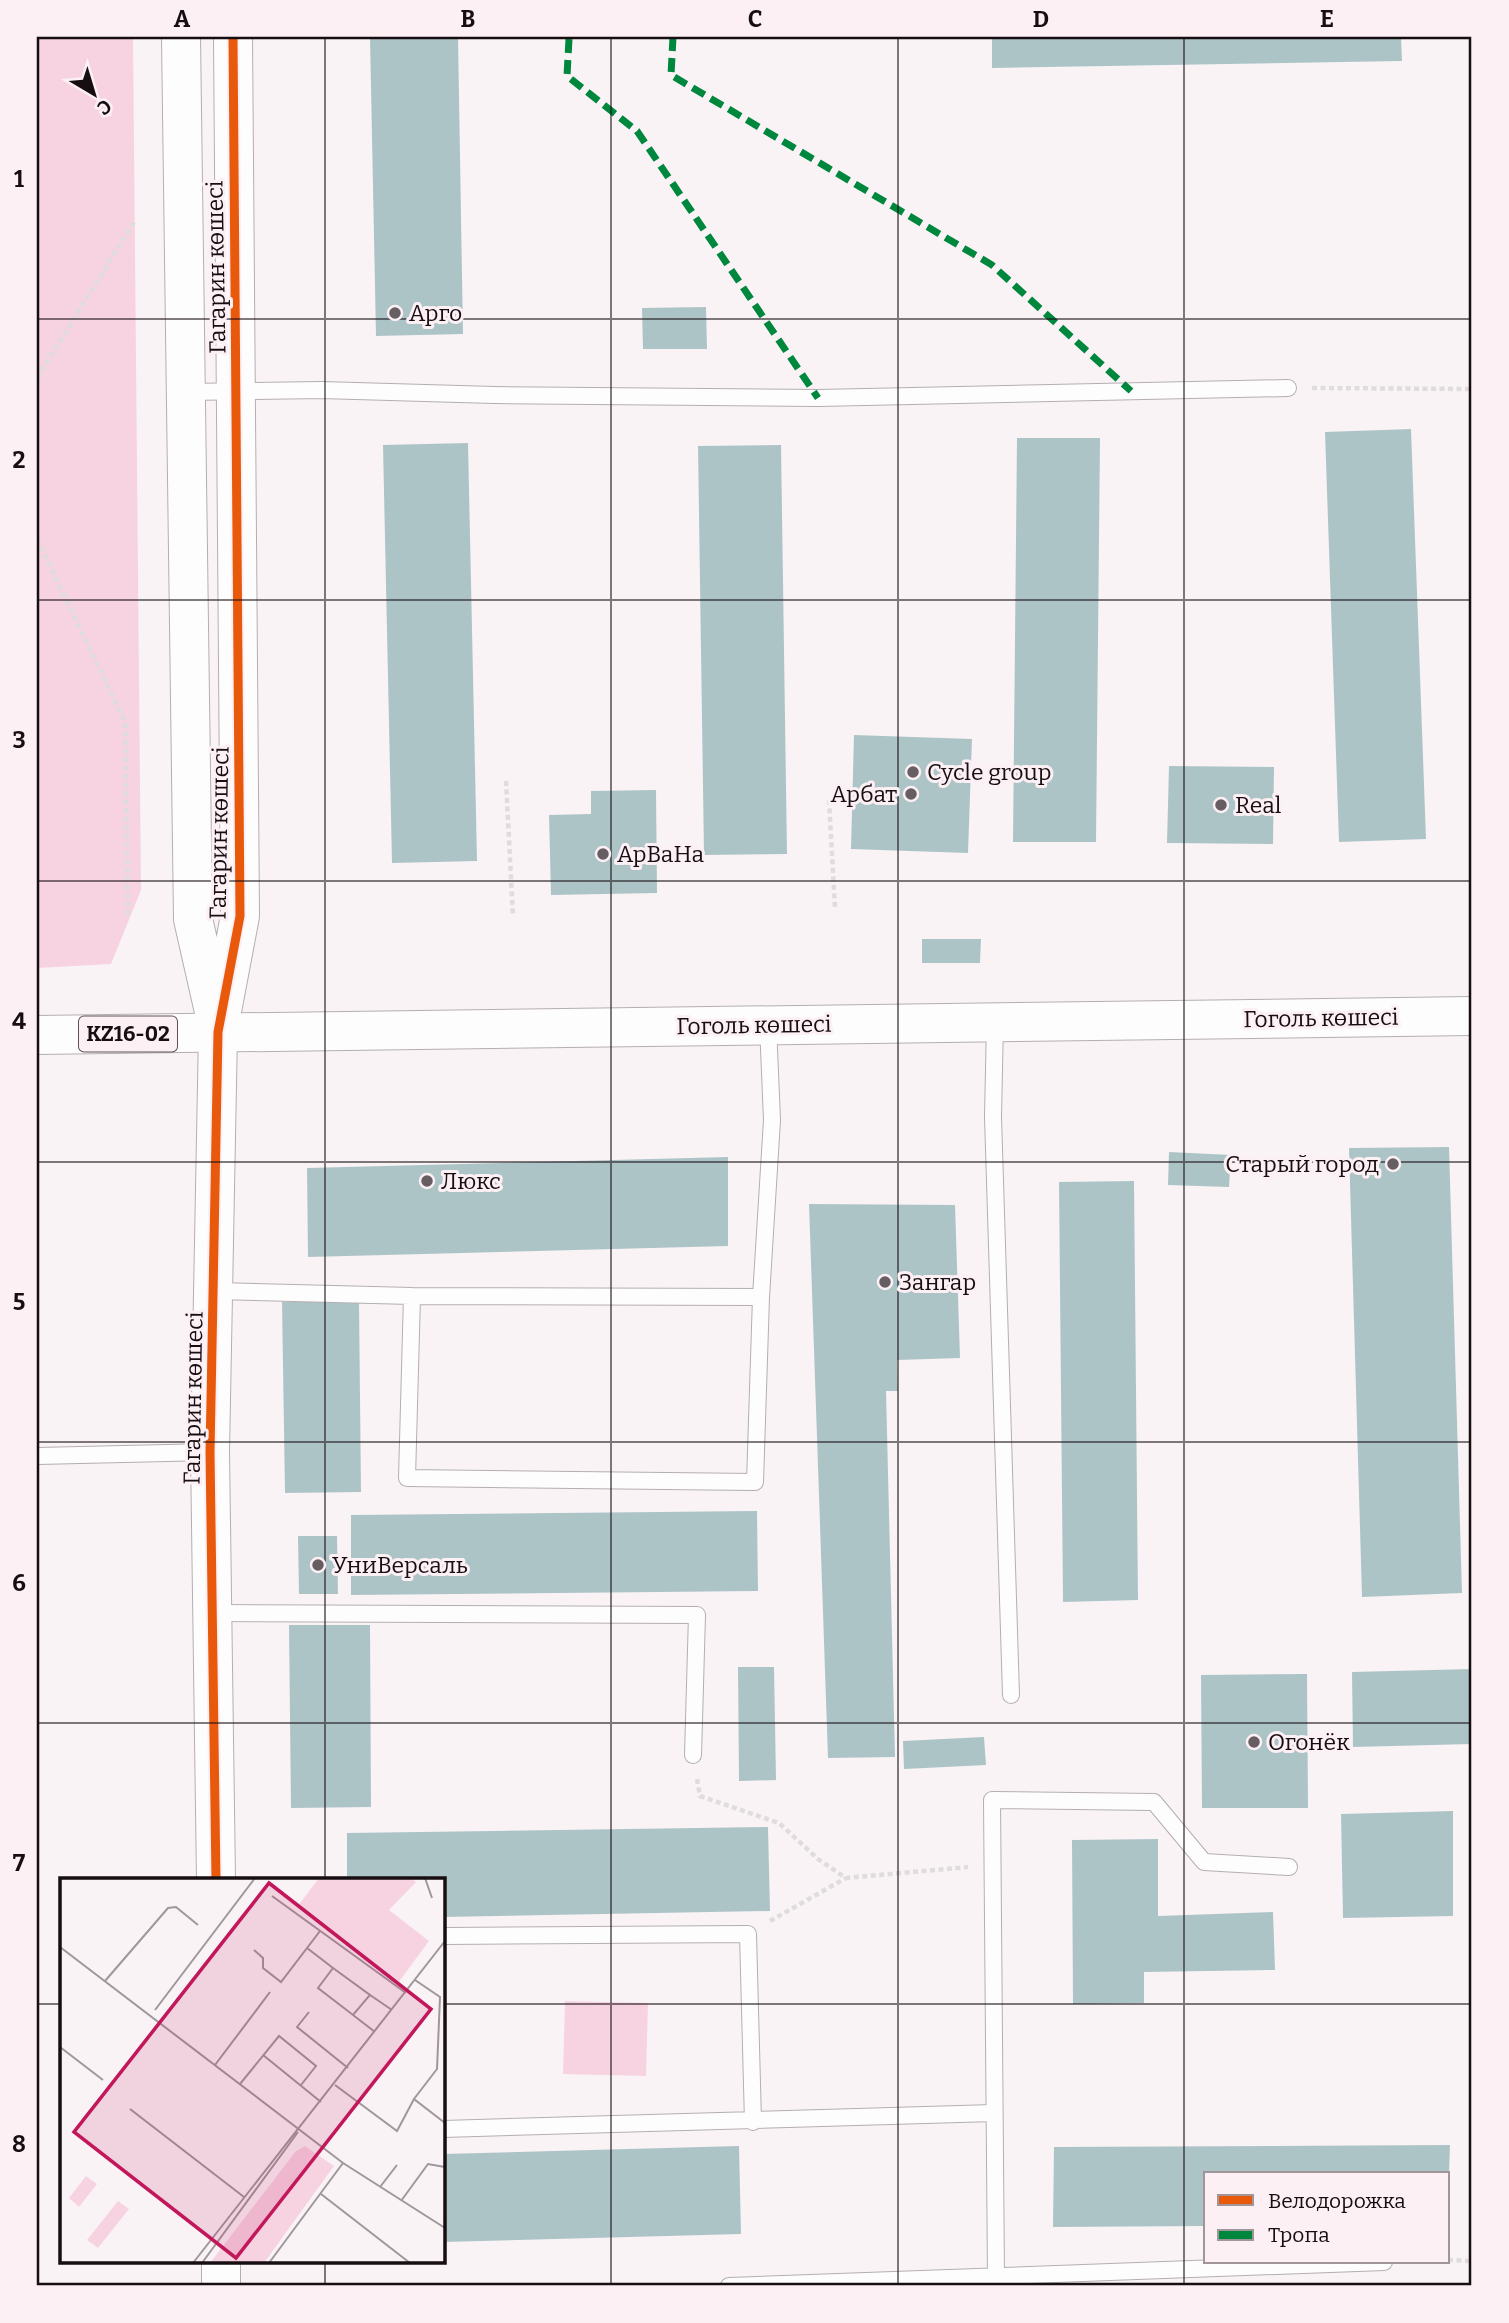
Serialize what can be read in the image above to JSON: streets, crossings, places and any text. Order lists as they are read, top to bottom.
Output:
{
  "streets": {
    "street": ["Гагарин көшесі", "Гоголь көшесі", "KZ16-02"]
  },
  "crossings": [
    ["Гагарин көшесі", "Гоголь көшесі"]
  ],
  "places": [
    "Арго",
    "Cycle group",
    "Арбат",
    "Real",
    "АрВаНа",
    "Старый город",
    "Люкс",
    "Зангар",
    "УниВерсаль",
    "Огонёк"
  ],
  "legend": ["Велодорожка", "Тропа"],
  "north": "bottom right",
  "grid": {
    "columns": [
      "A",
      "B",
      "C",
      "D",
      "E"
    ],
    "rows": [
      "1",
      "2",
      "3",
      "4",
      "5",
      "6",
      "7",
      "8"
    ]
  }
}
